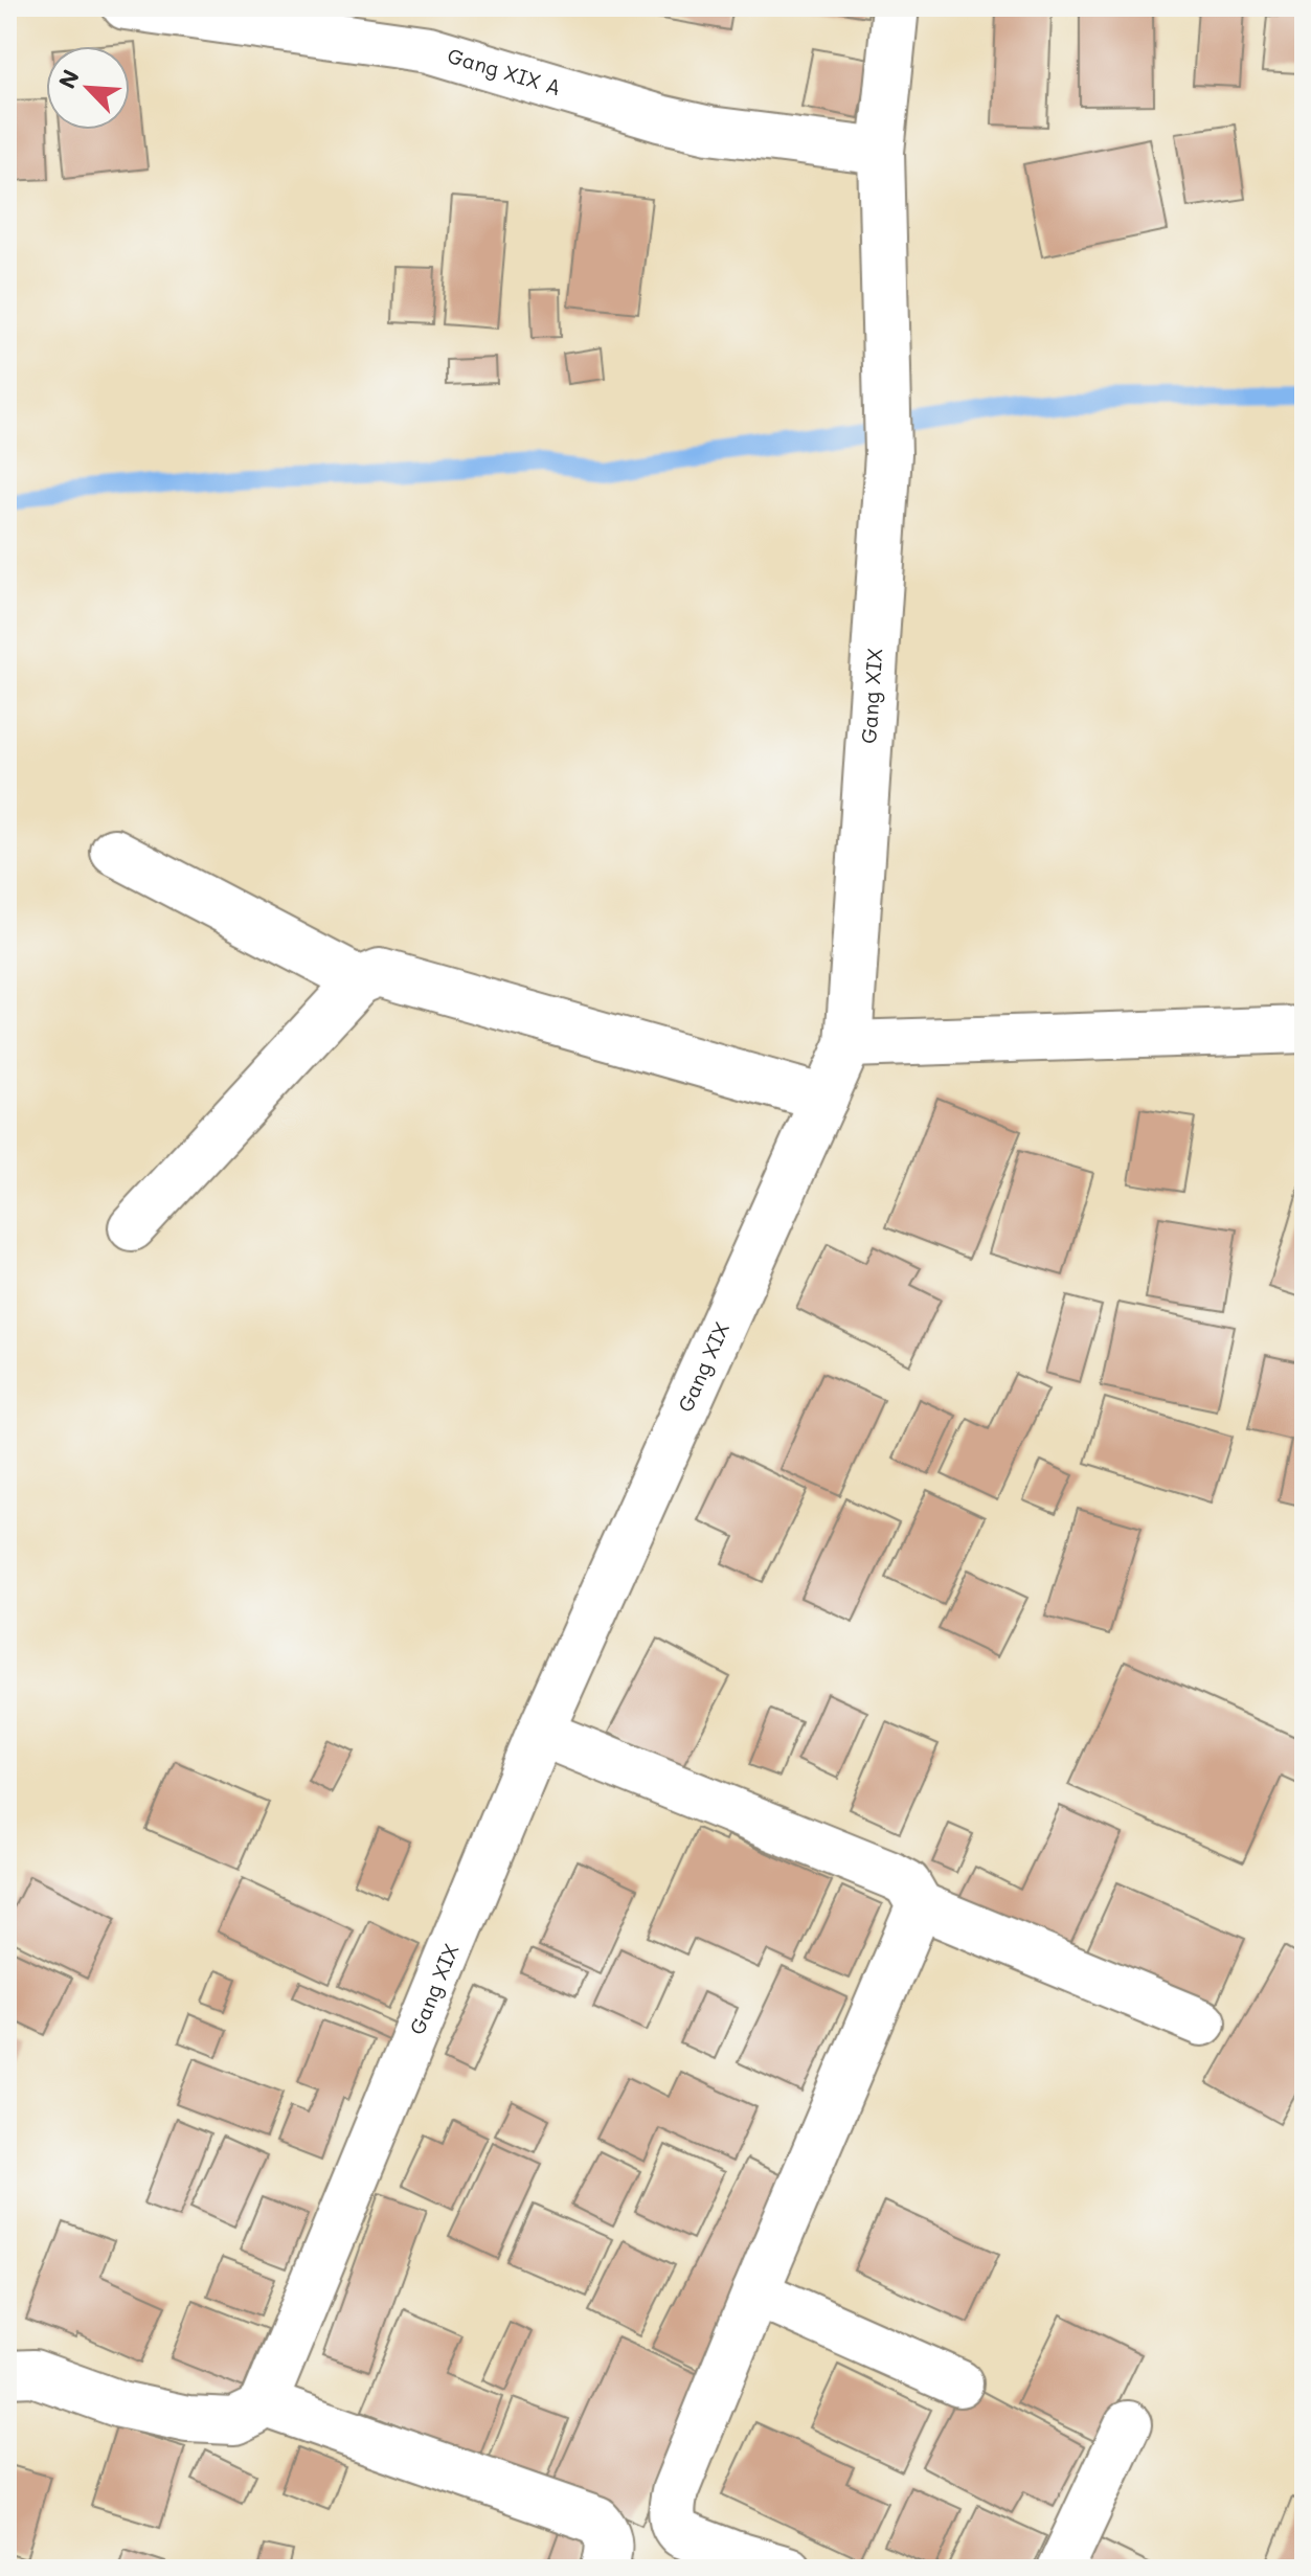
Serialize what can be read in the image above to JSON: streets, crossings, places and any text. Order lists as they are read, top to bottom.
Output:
{
  "streets": {
    "street": ["Gang XIX A", "Gang XIX"]
  },
  "crossings": [
    ["Gang XIX A", "Gang XIX"]
  ],
  "north": "top left"
}
